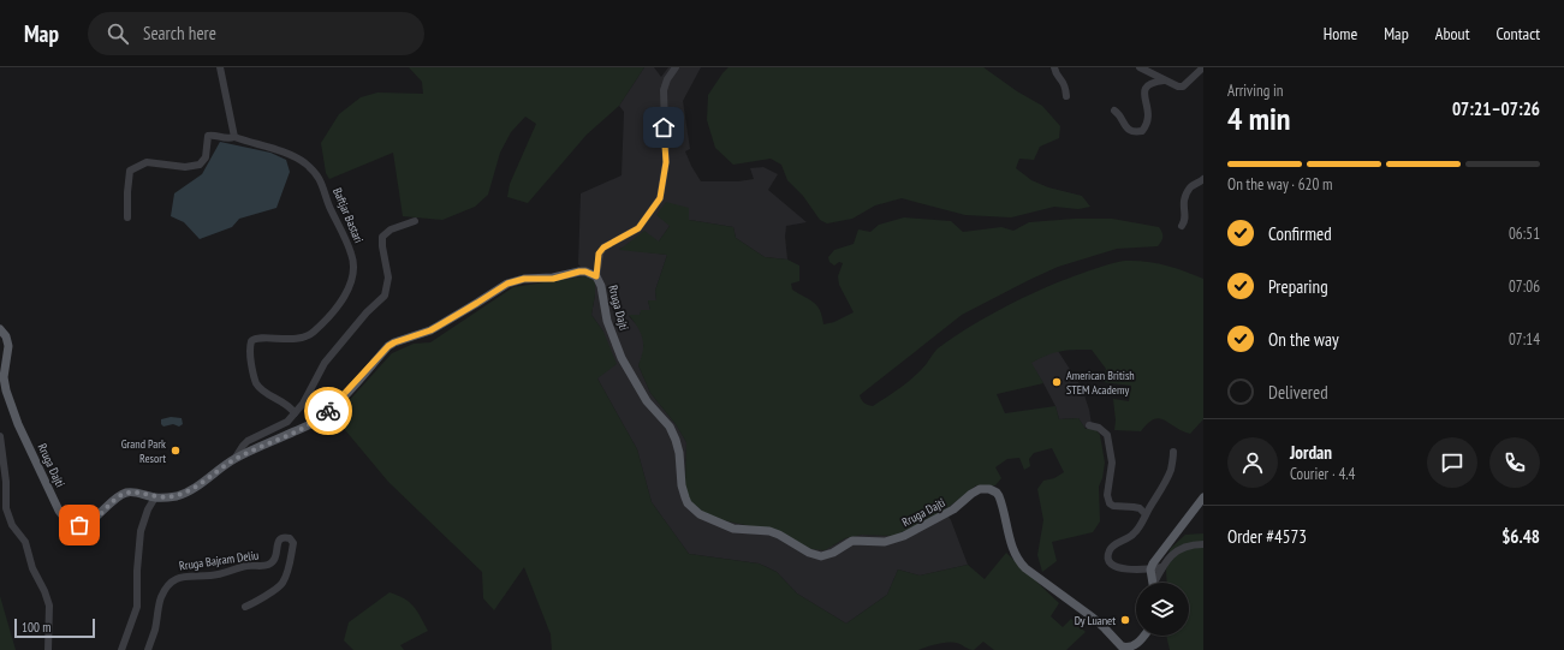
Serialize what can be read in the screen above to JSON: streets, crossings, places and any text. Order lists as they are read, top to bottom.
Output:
{
  "streets": {
    "main road": ["Rruga Dajti"],
    "street": ["Baftjar Bastari", "Rruga Bajram Deliu"]
  },
  "crossings": [
    ["Baftjar Bastari", "Rruga Dajti"]
  ],
  "places": ["American British STEM Academy", "Grand Park Resort", "Dy Luanet"],
  "scale_bar": "100 m",
  "page": {
    "header": "Map",
    "search": "Search here",
    "nav": [
      "Home",
      "Map",
      "About",
      "Contact"
    ],
    "heading": ["4 min", "Arriving in", "07:21–07:26"],
    "panel": [
      "Jordan",
      "Courier · 4.4",
      "Order #4573",
      "$6.48"
    ],
    "bar": "On the way · 620 m",
    "list": [
      ["Confirmed", "06:51"],
      ["Preparing", "07:06"],
      ["On the way", "07:14"],
      "Delivered"
    ],
    "scale": "100 m"
  }
}
